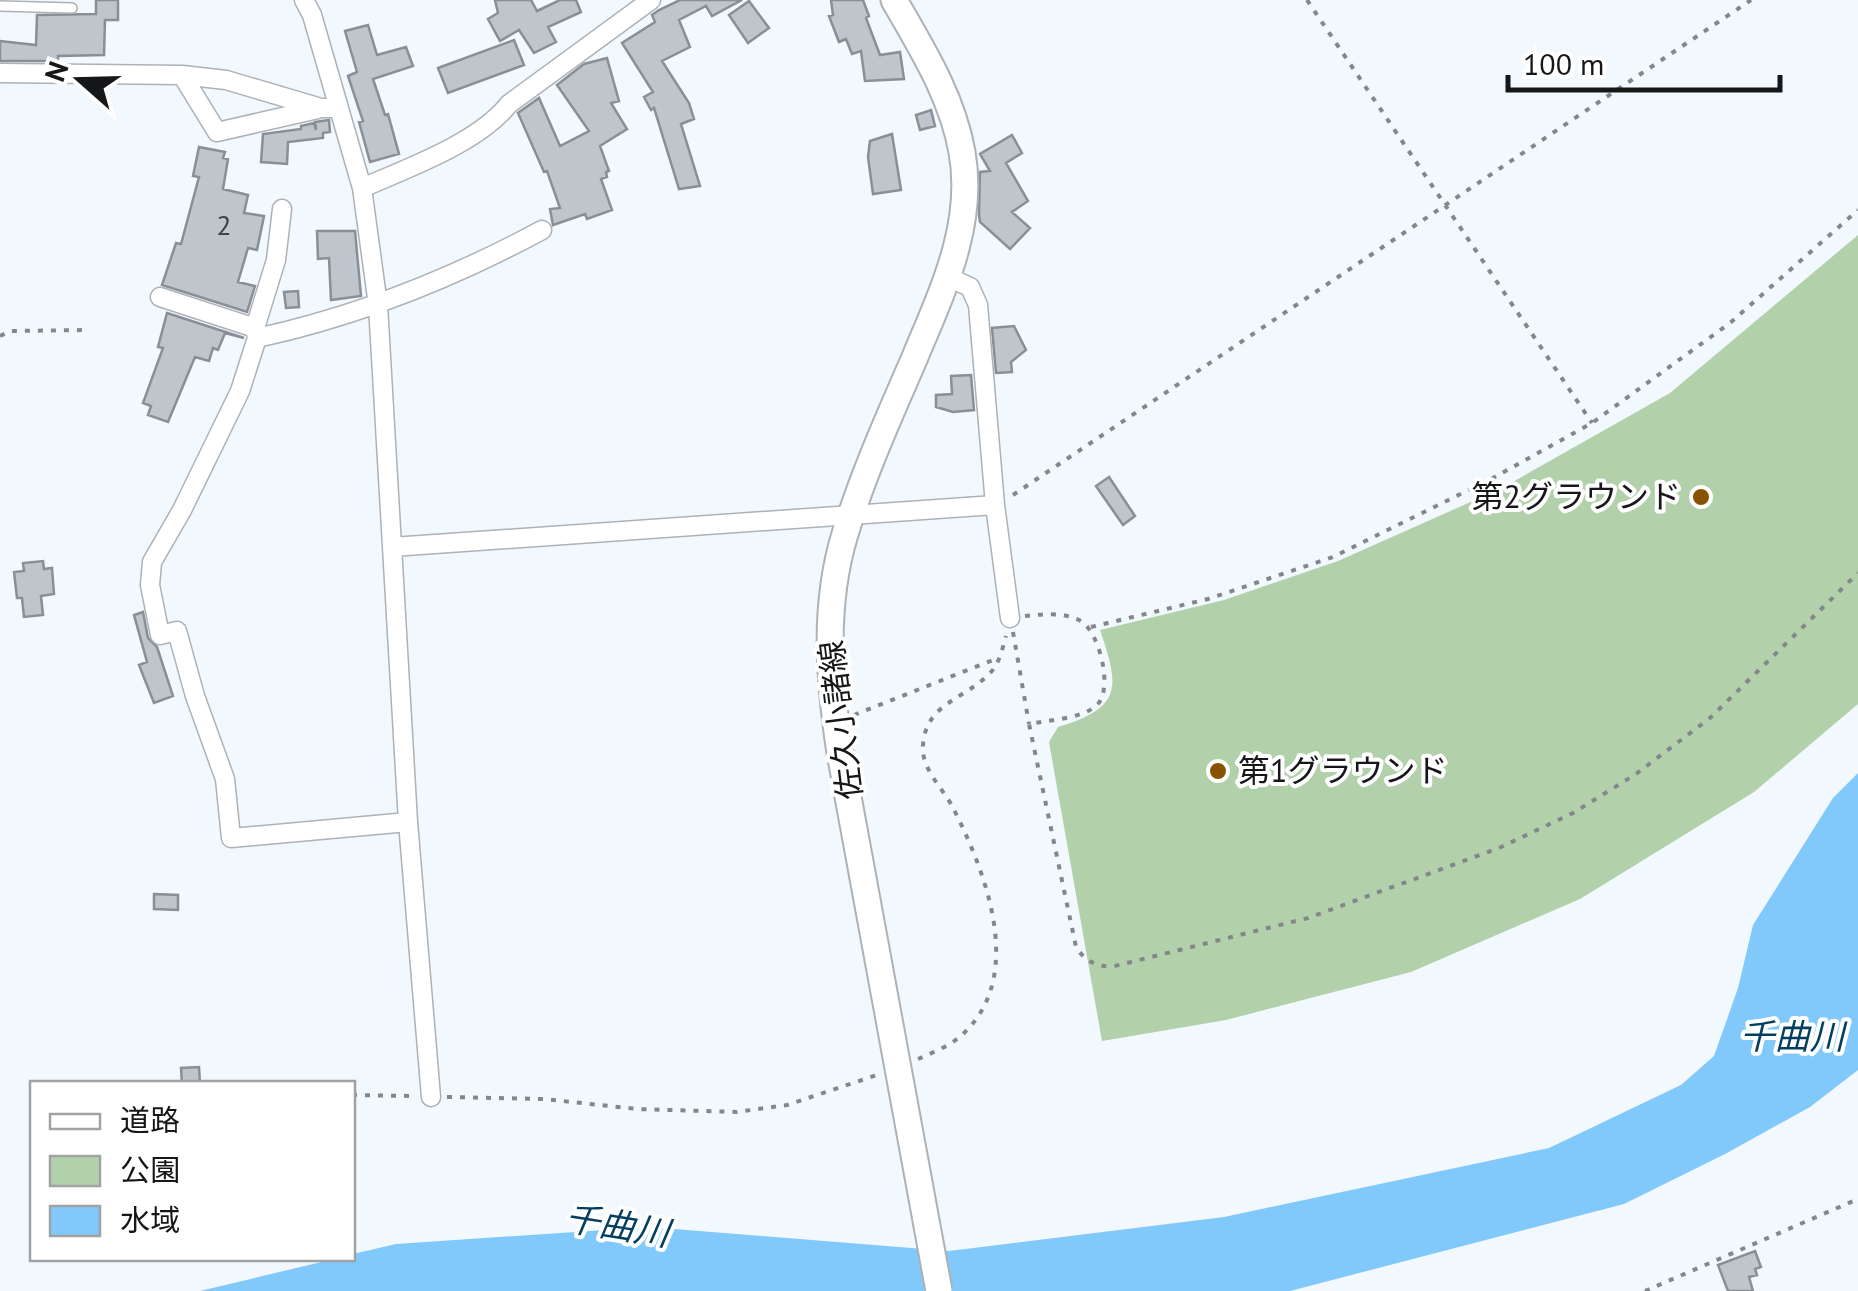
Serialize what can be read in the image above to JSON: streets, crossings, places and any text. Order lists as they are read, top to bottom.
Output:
{
  "streets": {
    "main road": ["佐久小諸線"]
  },
  "water": ["千曲川"],
  "places": ["第2グラウンド", "第1グラウンド"],
  "house_numbers": ["2"],
  "legend": ["道路", "公園", "水域"],
  "scale_bar": "100 m",
  "north": "left"
}
